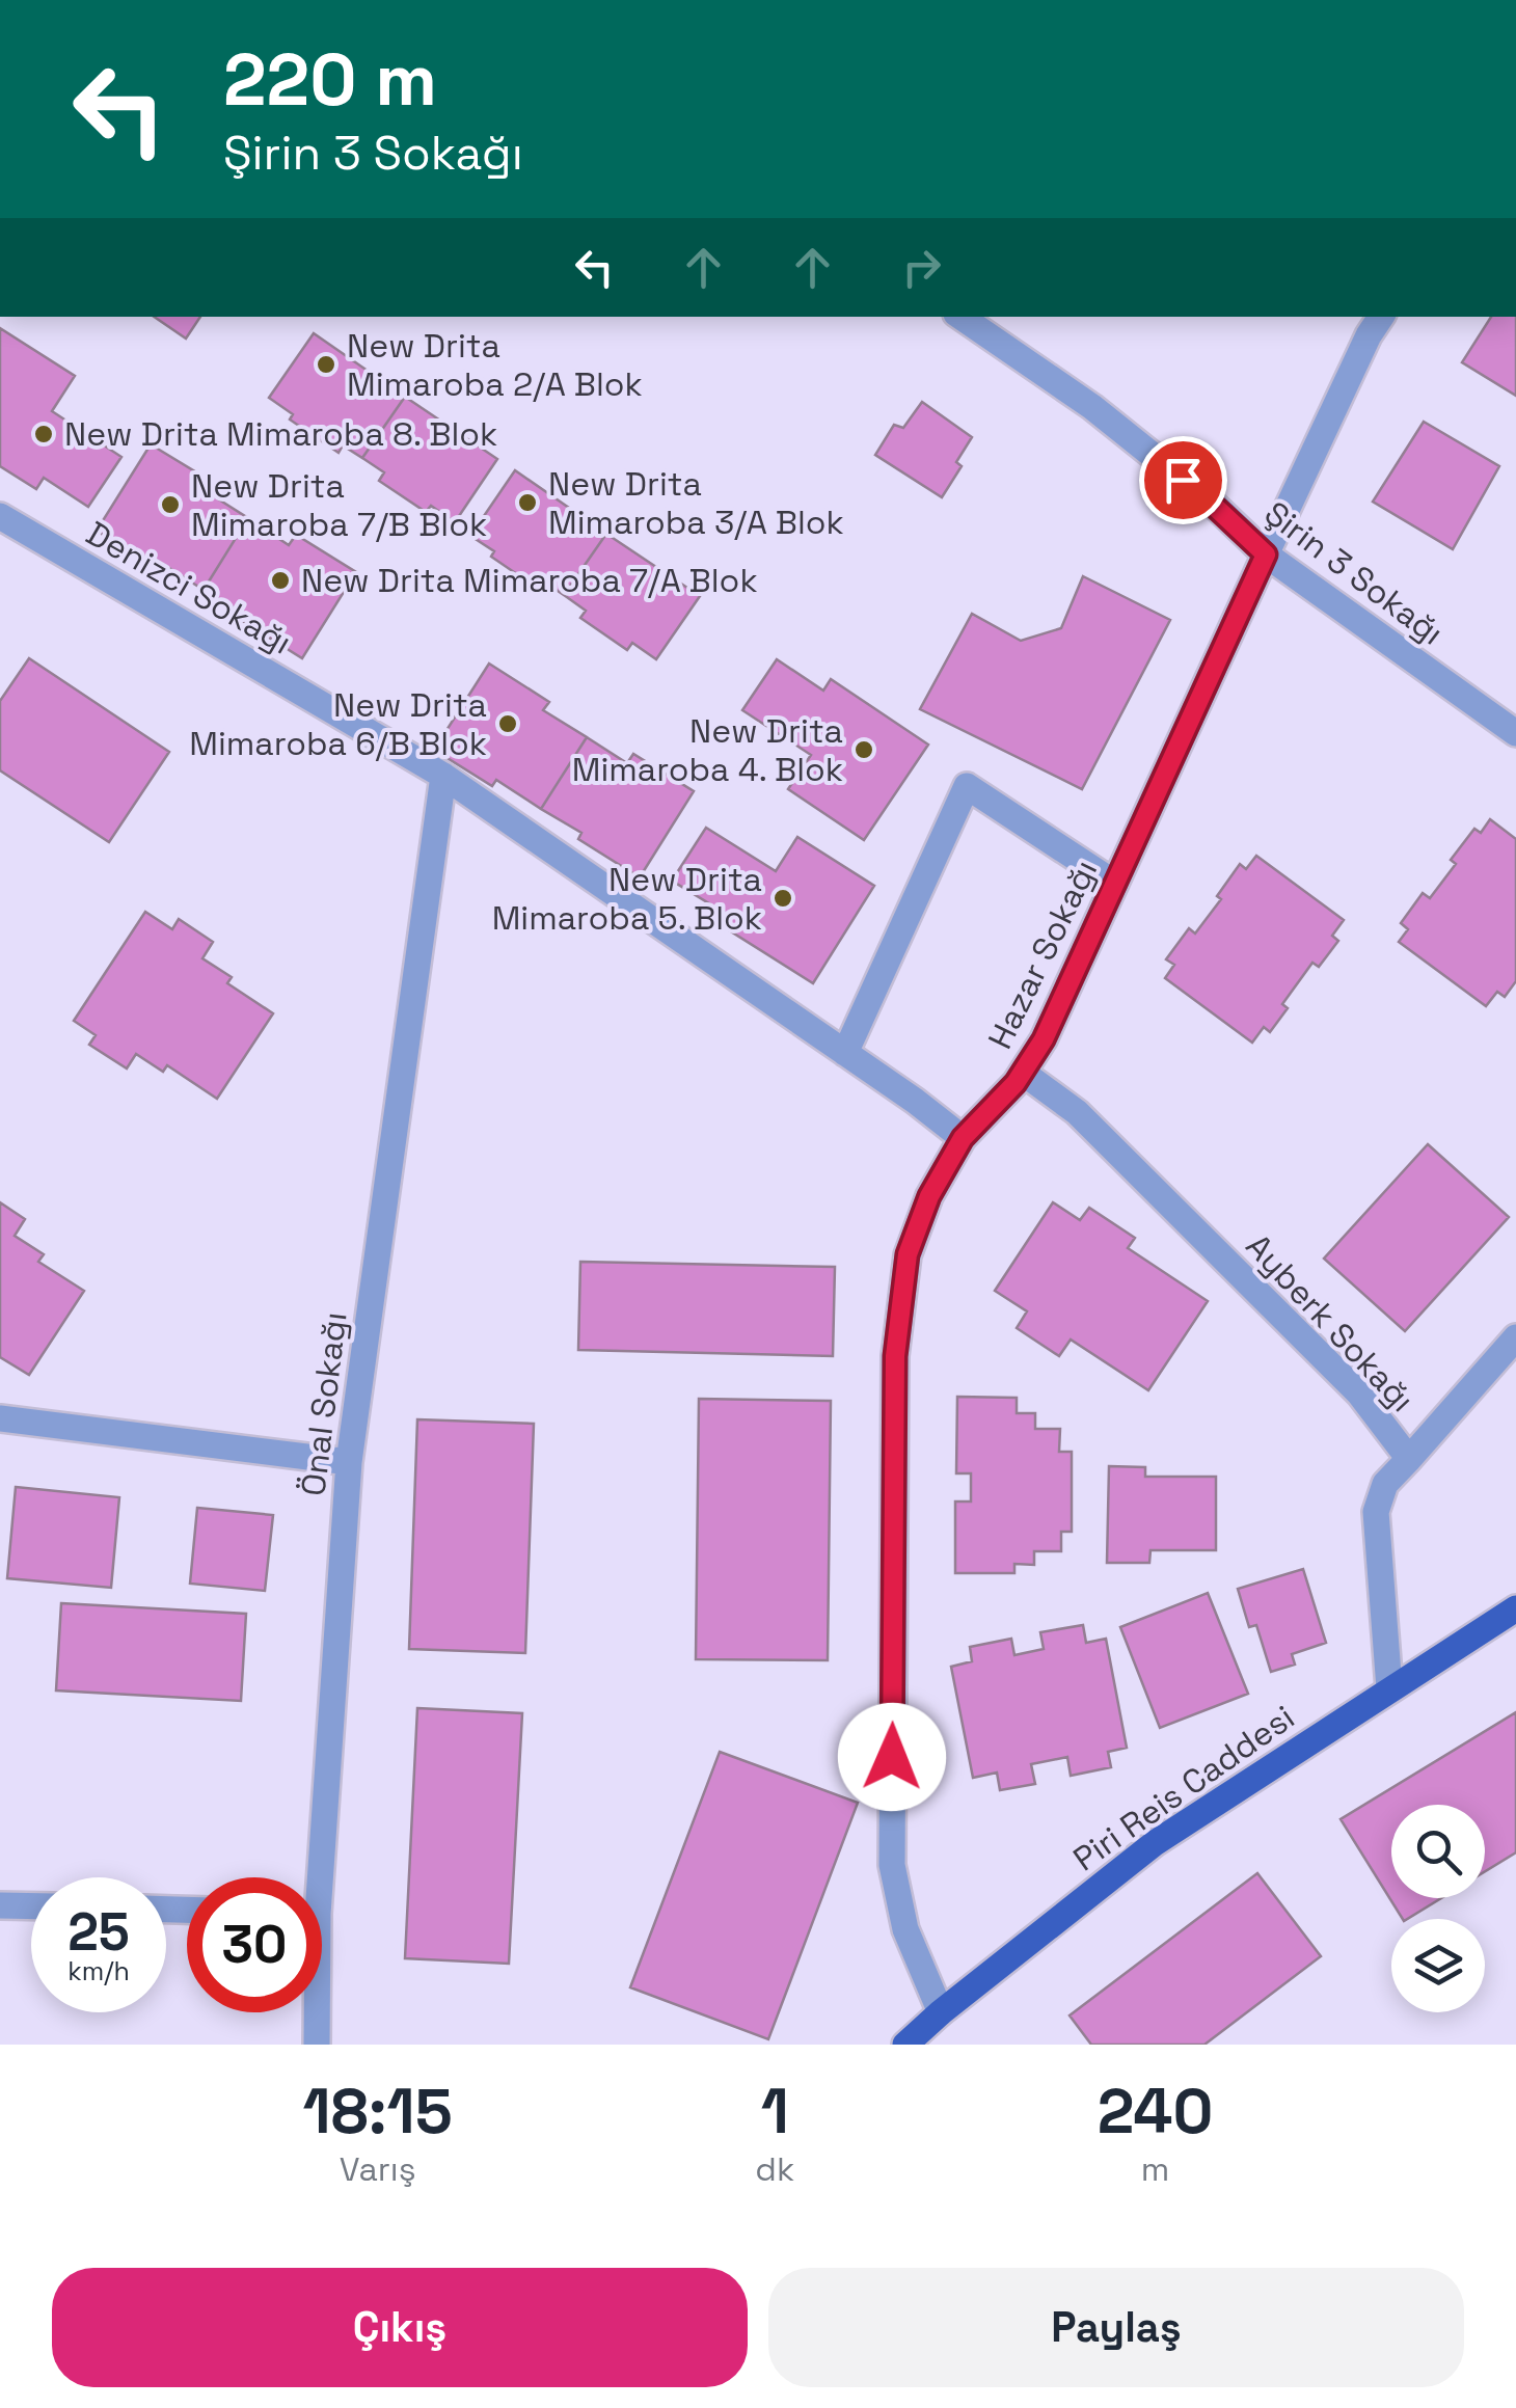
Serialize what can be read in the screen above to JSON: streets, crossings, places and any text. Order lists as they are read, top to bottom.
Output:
{
  "streets": {
    "main road": ["Piri Reis Caddesi"],
    "street": [
      "Şirin 3 Sokağı",
      "Denizci Sokağı",
      "Hazar Sokağı",
      "Ayberk Sokağı",
      "Önal Sokağı"
    ]
  },
  "crossings": [
    ["Şirin 3 Sokağı", "Hazar Sokağı"],
    ["Denizci Sokağı", "Hazar Sokağı"],
    ["Denizci Sokağı", "Önal Sokağı"],
    ["Hazar Sokağı", "Ayberk Sokağı"],
    ["Hazar Sokağı", "Piri Reis Caddesi"],
    ["Ayberk Sokağı", "Piri Reis Caddesi"]
  ],
  "places": [
    "New Drita Mimaroba 2/A Blok",
    "New Drita Mimaroba 8. Blok",
    "New Drita Mimaroba 3/A Blok",
    "New Drita Mimaroba 7/B Blok",
    "New Drita Mimaroba 7/A Blok",
    "New Drita Mimaroba 6/B Blok",
    "New Drita Mimaroba 4. Blok",
    "New Drita Mimaroba 5. Blok"
  ],
  "page": {
    "turn": ["220 m", "Şirin 3 Sokağı"],
    "speed": "25 km/h",
    "limit": "30",
    "eta": [
      "18:15",
      "Varış",
      "1",
      "dk",
      "240",
      "m"
    ],
    "buttons": ["Çıkış", "Paylaş"]
  }
}
